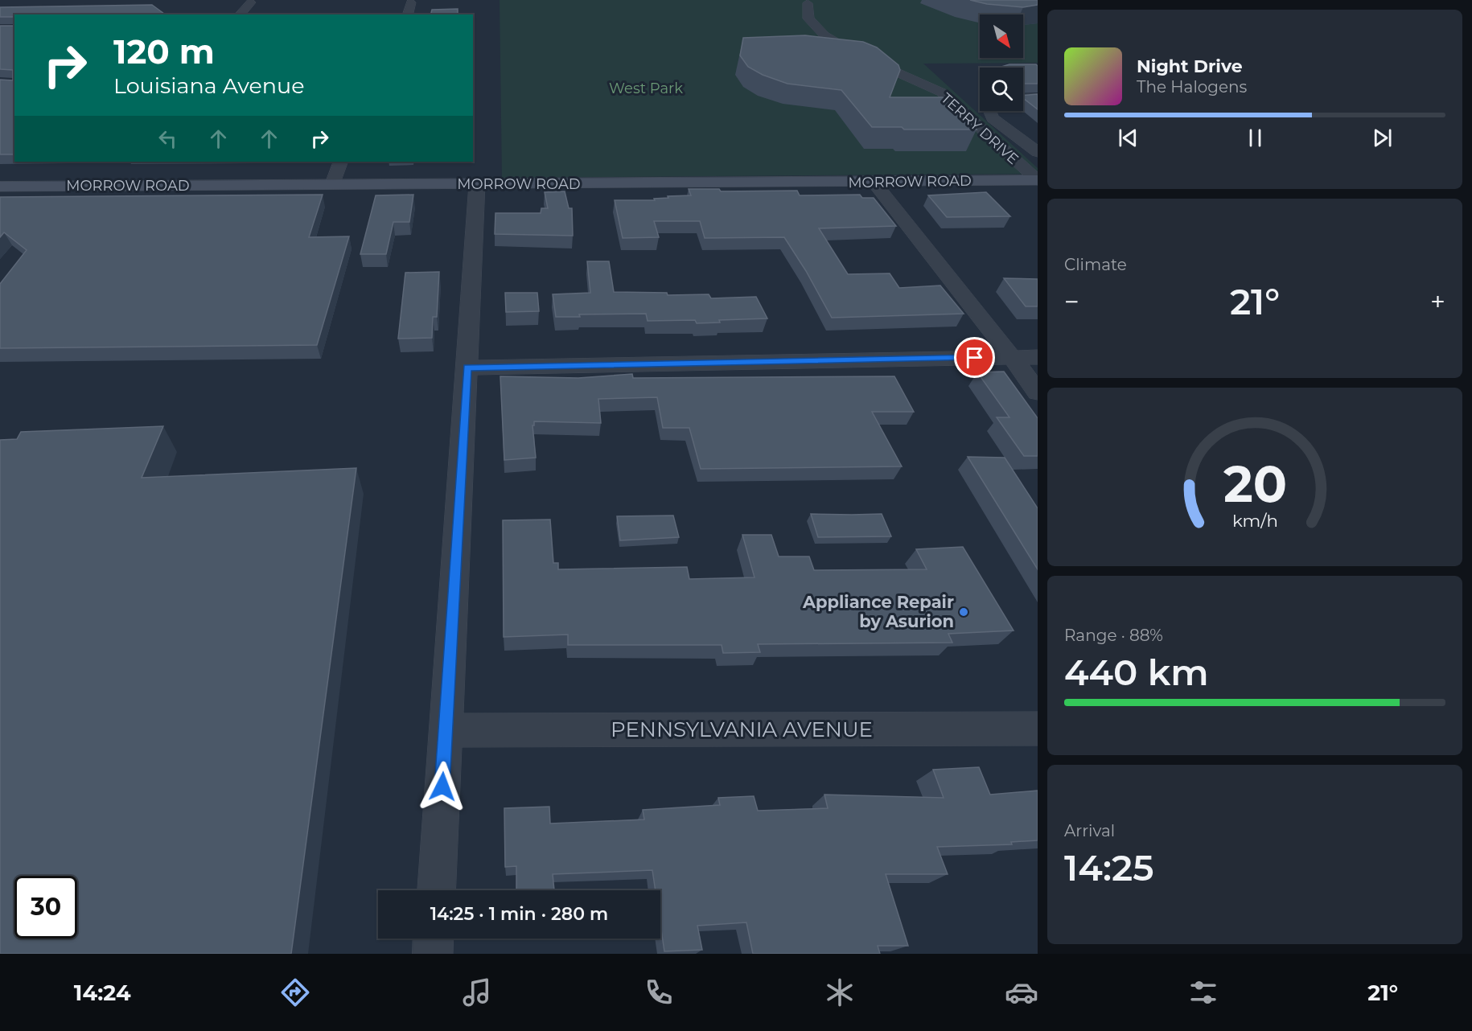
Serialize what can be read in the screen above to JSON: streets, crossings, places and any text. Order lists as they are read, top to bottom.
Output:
{
  "streets": {
    "street": ["TERRY DRIVE", "MORROW ROAD", "PENNSYLVANIA AVENUE"]
  },
  "crossings": [
    ["TERRY DRIVE", "MORROW ROAD"]
  ],
  "parks": ["West Park"],
  "places": ["Appliance Repair by Asurion"],
  "north": "bottom right",
  "page": {
    "turn": ["120 m", "Louisiana Avenue"],
    "song": ["Night Drive", "The Halogens"],
    "tile": [
      "Climate",
      ["Range · 88%", "440 km"],
      ["Arrival", "14:25"]
    ],
    "heat": ["−", "21°", "+"],
    "limit": "30",
    "trip": "14:25 · 1 min · 280 m",
    "tabs": ["14:24", "21°"],
    "gauge": ["20", "km/h"]
  }
}
